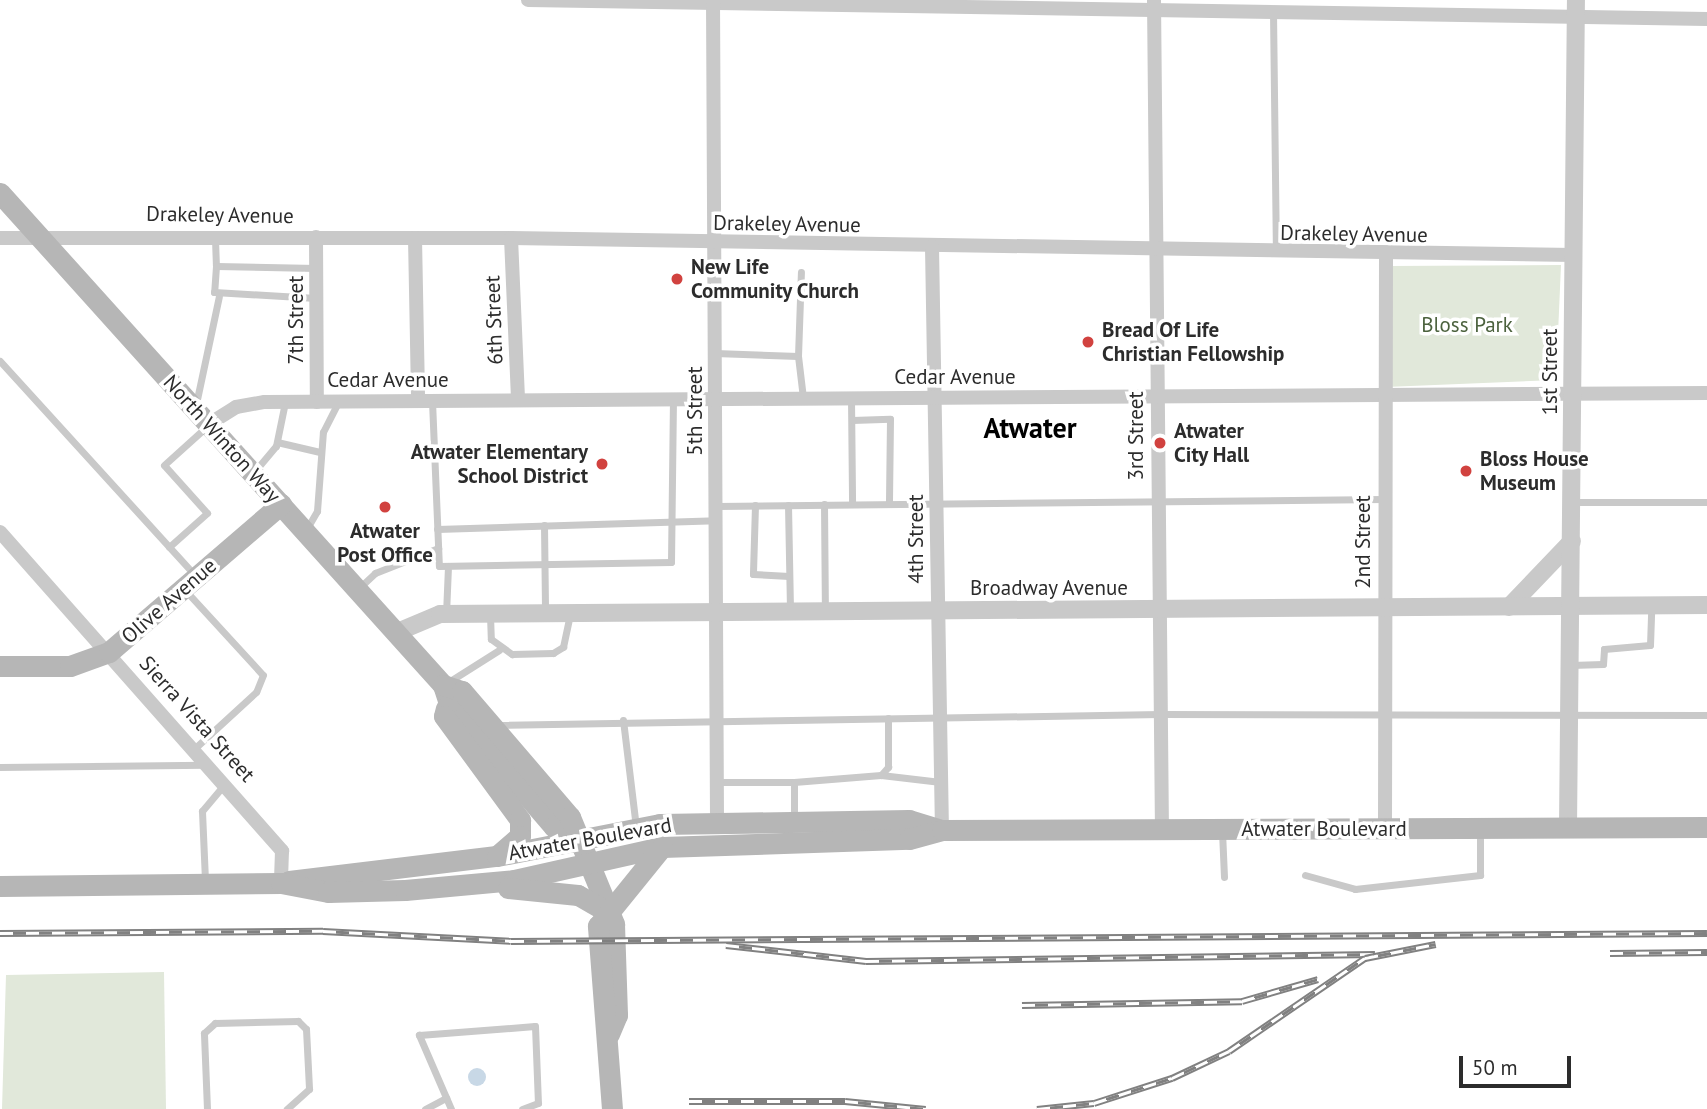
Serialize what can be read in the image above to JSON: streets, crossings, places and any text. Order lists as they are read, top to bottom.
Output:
{
  "streets": {
    "main road": ["North Winton Way", "Olive Avenue", "Atwater Boulevard"],
    "street": [
      "Drakeley Avenue",
      "7th Street",
      "6th Street",
      "1st Street",
      "Cedar Avenue",
      "5th Street",
      "3rd Street",
      "4th Street",
      "2nd Street",
      "Broadway Avenue",
      "Sierra Vista Street"
    ]
  },
  "crossings": [
    ["Drakeley Avenue", "7th Street"],
    ["Drakeley Avenue", "6th Street"],
    ["Drakeley Avenue", "1st Street"],
    ["Drakeley Avenue", "5th Street"],
    ["Drakeley Avenue", "3rd Street"],
    ["Drakeley Avenue", "North Winton Way"],
    ["Drakeley Avenue", "4th Street"],
    ["Drakeley Avenue", "2nd Street"],
    ["7th Street", "Cedar Avenue"],
    ["6th Street", "Cedar Avenue"],
    ["1st Street", "Cedar Avenue"],
    ["1st Street", "Broadway Avenue"],
    ["1st Street", "Atwater Boulevard"],
    ["Cedar Avenue", "5th Street"],
    ["Cedar Avenue", "3rd Street"],
    ["Cedar Avenue", "North Winton Way"],
    ["Cedar Avenue", "4th Street"],
    ["Cedar Avenue", "2nd Street"],
    ["5th Street", "Broadway Avenue"],
    ["5th Street", "Atwater Boulevard"],
    ["3rd Street", "Broadway Avenue"],
    ["3rd Street", "Atwater Boulevard"],
    ["North Winton Way", "Broadway Avenue"],
    ["North Winton Way", "Olive Avenue"],
    ["North Winton Way", "Atwater Boulevard"],
    ["4th Street", "Broadway Avenue"],
    ["4th Street", "Atwater Boulevard"],
    ["2nd Street", "Broadway Avenue"],
    ["2nd Street", "Atwater Boulevard"],
    ["Olive Avenue", "Sierra Vista Street"],
    ["Sierra Vista Street", "Atwater Boulevard"]
  ],
  "districts": ["Atwater"],
  "parks": ["Bloss Park"],
  "places": [
    "New Life Community Church",
    "Bread Of Life Christian Fellowship",
    "Atwater City Hall",
    "Atwater Elementary School District",
    "Bloss House Museum",
    "Atwater Post Office"
  ],
  "scale_bar": "50 m"
}
